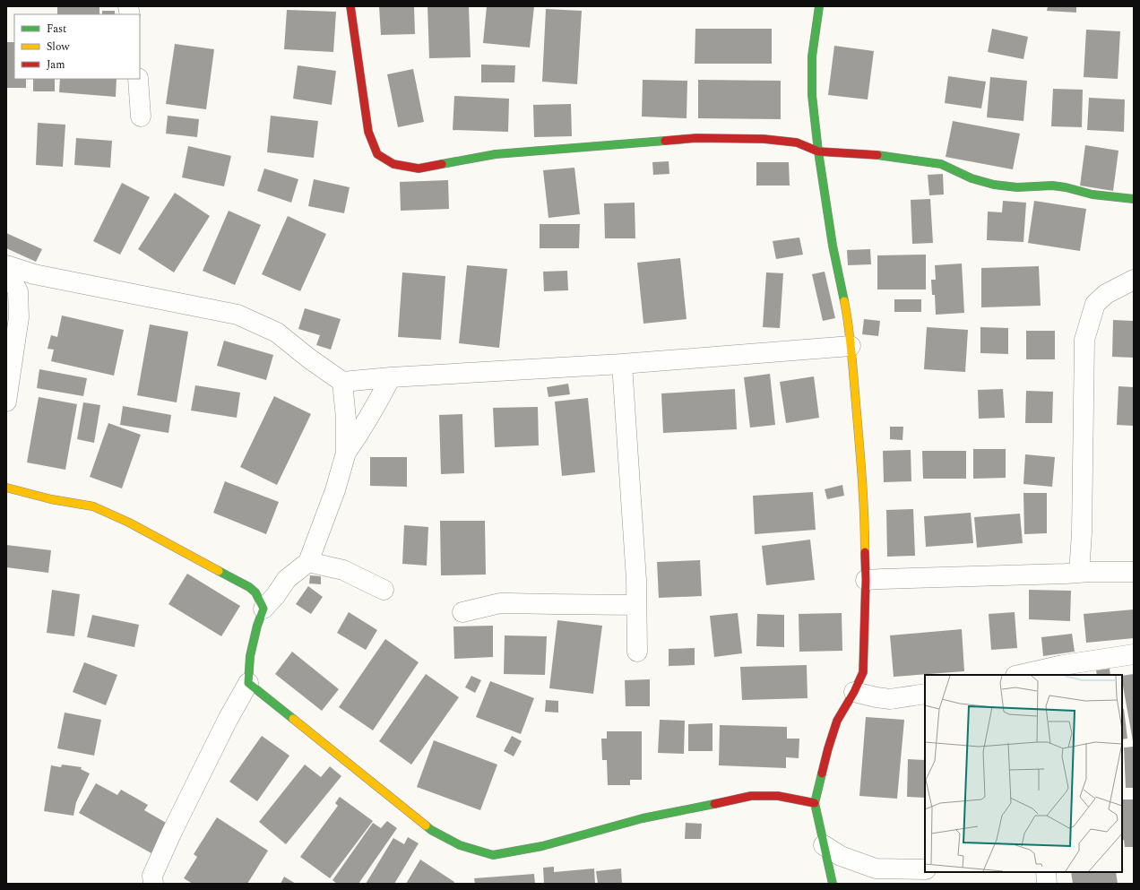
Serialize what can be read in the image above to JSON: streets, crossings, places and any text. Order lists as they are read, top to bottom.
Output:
{
  "legend": ["Fast", "Slow", "Jam"]
}
